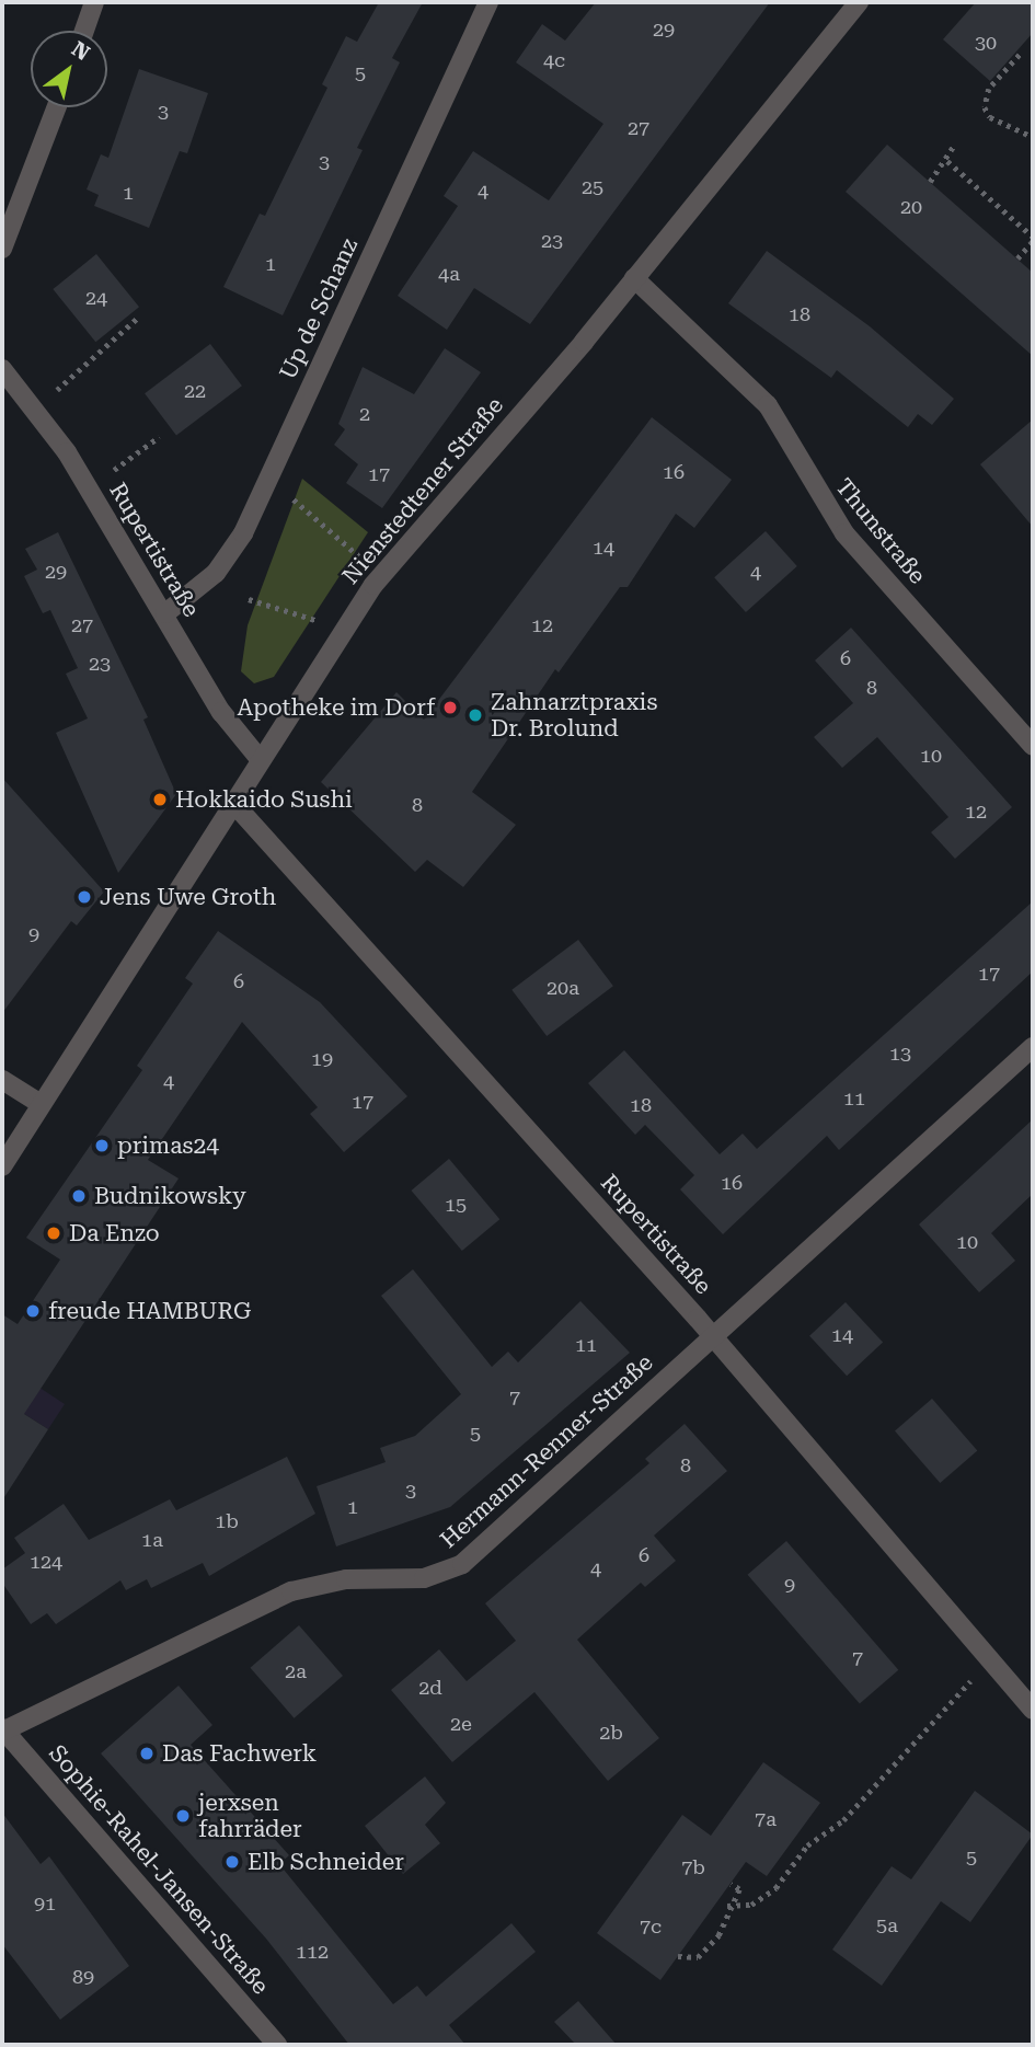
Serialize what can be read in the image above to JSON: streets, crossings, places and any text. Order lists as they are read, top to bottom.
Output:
{
  "streets": {
    "street": [
      "Up de Schanz",
      "Nienstedtener Straße",
      "Thunstraße",
      "Rupertistraße",
      "Hermann-Renner-Straße",
      "Sophie-Rahel-Jansen-Straße"
    ]
  },
  "crossings": [
    ["Up de Schanz", "Rupertistraße"],
    ["Nienstedtener Straße", "Thunstraße"],
    ["Nienstedtener Straße", "Rupertistraße"],
    ["Rupertistraße", "Hermann-Renner-Straße"],
    ["Hermann-Renner-Straße", "Sophie-Rahel-Jansen-Straße"]
  ],
  "places": [
    "Apotheke im Dorf",
    "Zahnarztpraxis Dr. Brolund",
    "Hokkaido Sushi",
    "Jens Uwe Groth",
    "primas24",
    "Budnikowsky",
    "Da Enzo",
    "freude HAMBURG",
    "Das Fachwerk",
    "jerxsen fahrräder",
    "Elb Schneider"
  ],
  "house_numbers": [
    "29",
    "30",
    "4c",
    "5",
    "3",
    "27",
    "3",
    "25",
    "4",
    "1",
    "20",
    "23",
    "1",
    "4a",
    "24",
    "18",
    "22",
    "2",
    "16",
    "17",
    "14",
    "29",
    "4",
    "27",
    "12",
    "6",
    "23",
    "8",
    "10",
    "8",
    "12",
    "9",
    "17",
    "6",
    "20a",
    "13",
    "19",
    "4",
    "11",
    "17",
    "18",
    "16",
    "15",
    "10",
    "14",
    "11",
    "7",
    "5",
    "8",
    "3",
    "1",
    "1b",
    "1a",
    "6",
    "124",
    "4",
    "9",
    "7",
    "2a",
    "2d",
    "2e",
    "2b",
    "7a",
    "5",
    "7b",
    "91",
    "5a",
    "7c",
    "112",
    "89"
  ],
  "north": "top right"
}
